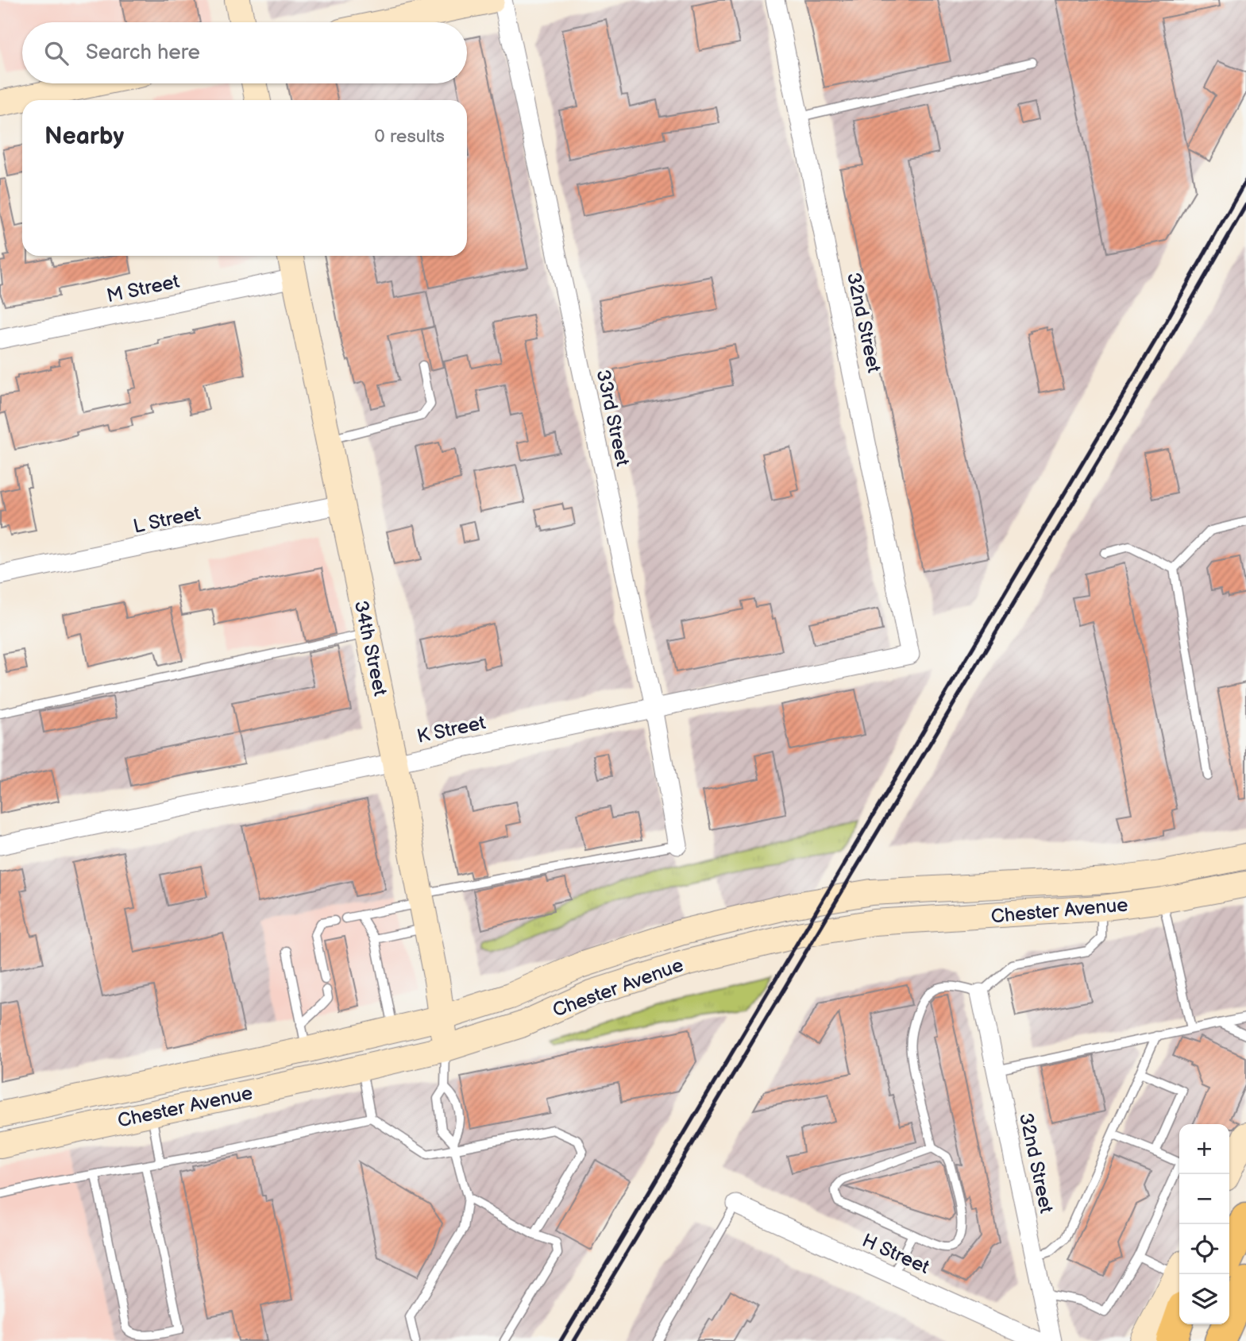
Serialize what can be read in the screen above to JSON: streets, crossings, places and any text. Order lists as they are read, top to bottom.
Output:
{
  "streets": {
    "main road": ["34th Street", "Chester Avenue"],
    "street": [
      "M Street",
      "32nd Street",
      "33rd Street",
      "L Street",
      "K Street",
      "H Street"
    ]
  },
  "crossings": [
    ["M Street", "34th Street"],
    ["32nd Street", "K Street"],
    ["33rd Street", "K Street"],
    ["L Street", "34th Street"],
    ["34th Street", "K Street"],
    ["34th Street", "Chester Avenue"]
  ],
  "page": {
    "search": "Search here",
    "heading": ["Nearby", "0 results"],
    "map_buttons": ["+", "−"]
  }
}
